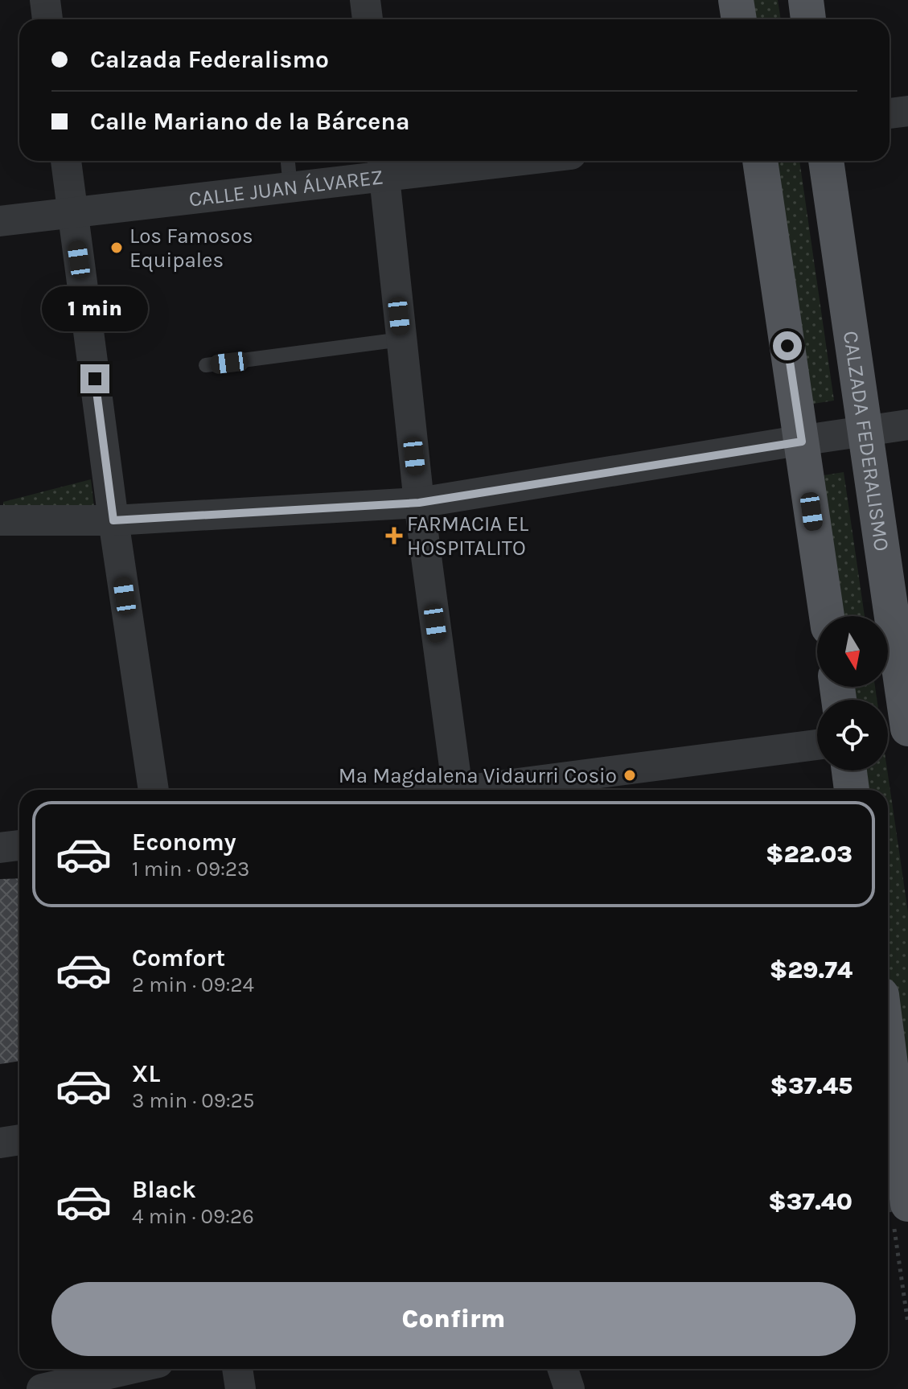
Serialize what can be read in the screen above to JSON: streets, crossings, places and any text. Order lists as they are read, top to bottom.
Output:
{
  "streets": {
    "main road": ["CALZADA FEDERALISMO"],
    "street": ["CALLE JUAN ÁLVAREZ"]
  },
  "places": {
    "other": ["Los Famosos Equipales", "Ma Magdalena Vidaurri Cosio"],
    "health": ["FARMACIA EL HOSPITALITO"]
  },
  "north": "bottom",
  "page": {
    "banner": ["Calzada Federalismo", "Calle Mariano de la Bárcena"],
    "bubble": "1 min",
    "list": [
      {
        "name": "Economy",
        "note": "1 min · 09:23",
        "value": "$22.03"
      },
      {
        "name": "Comfort",
        "note": "2 min · 09:24",
        "value": "$29.74"
      },
      {
        "name": "XL",
        "note": "3 min · 09:25",
        "value": "$37.45"
      },
      {
        "name": "Black",
        "note": "4 min · 09:26",
        "value": "$37.40"
      }
    ],
    "buttons": "Confirm"
  }
}
